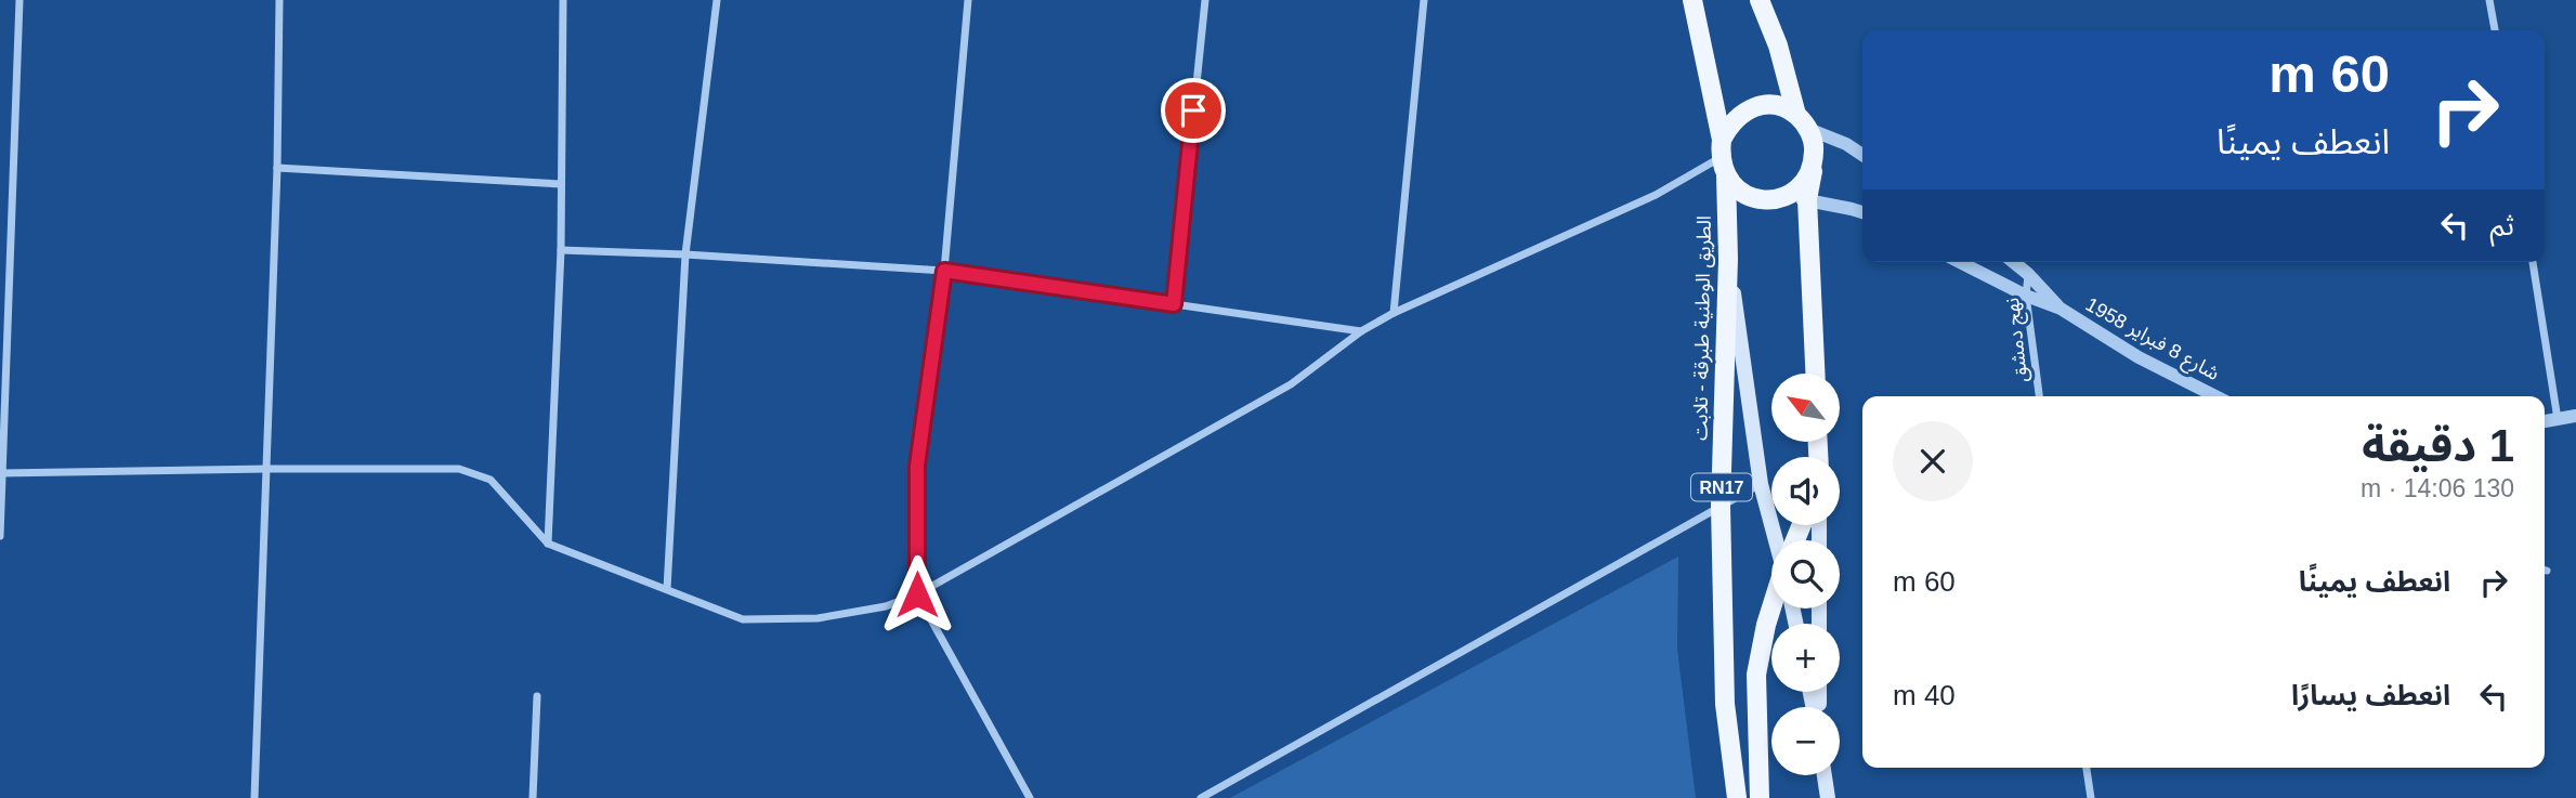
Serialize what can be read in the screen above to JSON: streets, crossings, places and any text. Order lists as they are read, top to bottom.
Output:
{
  "streets": {
    "main road": ["الطريق الوطنية طبرقة - تلابت", "RN17"],
    "street": ["شارع 8 فبراير 1958", "نهج دمشق"]
  },
  "crossings": [
    ["شارع 8 فبراير 1958", "نهج دمشق"]
  ],
  "north": "top left",
  "page": {
    "turn": ["60 m", "انعطف يمينًا"],
    "then": "ثم",
    "map_buttons": ["+", "−"],
    "heading": ["1 دقيقة", "130 m · 14:06"],
    "list": [
      {
        "name": "انعطف يمينًا",
        "value": "60 m"
      },
      {
        "name": "انعطف يسارًا",
        "value": "40 m"
      }
    ]
  }
}
